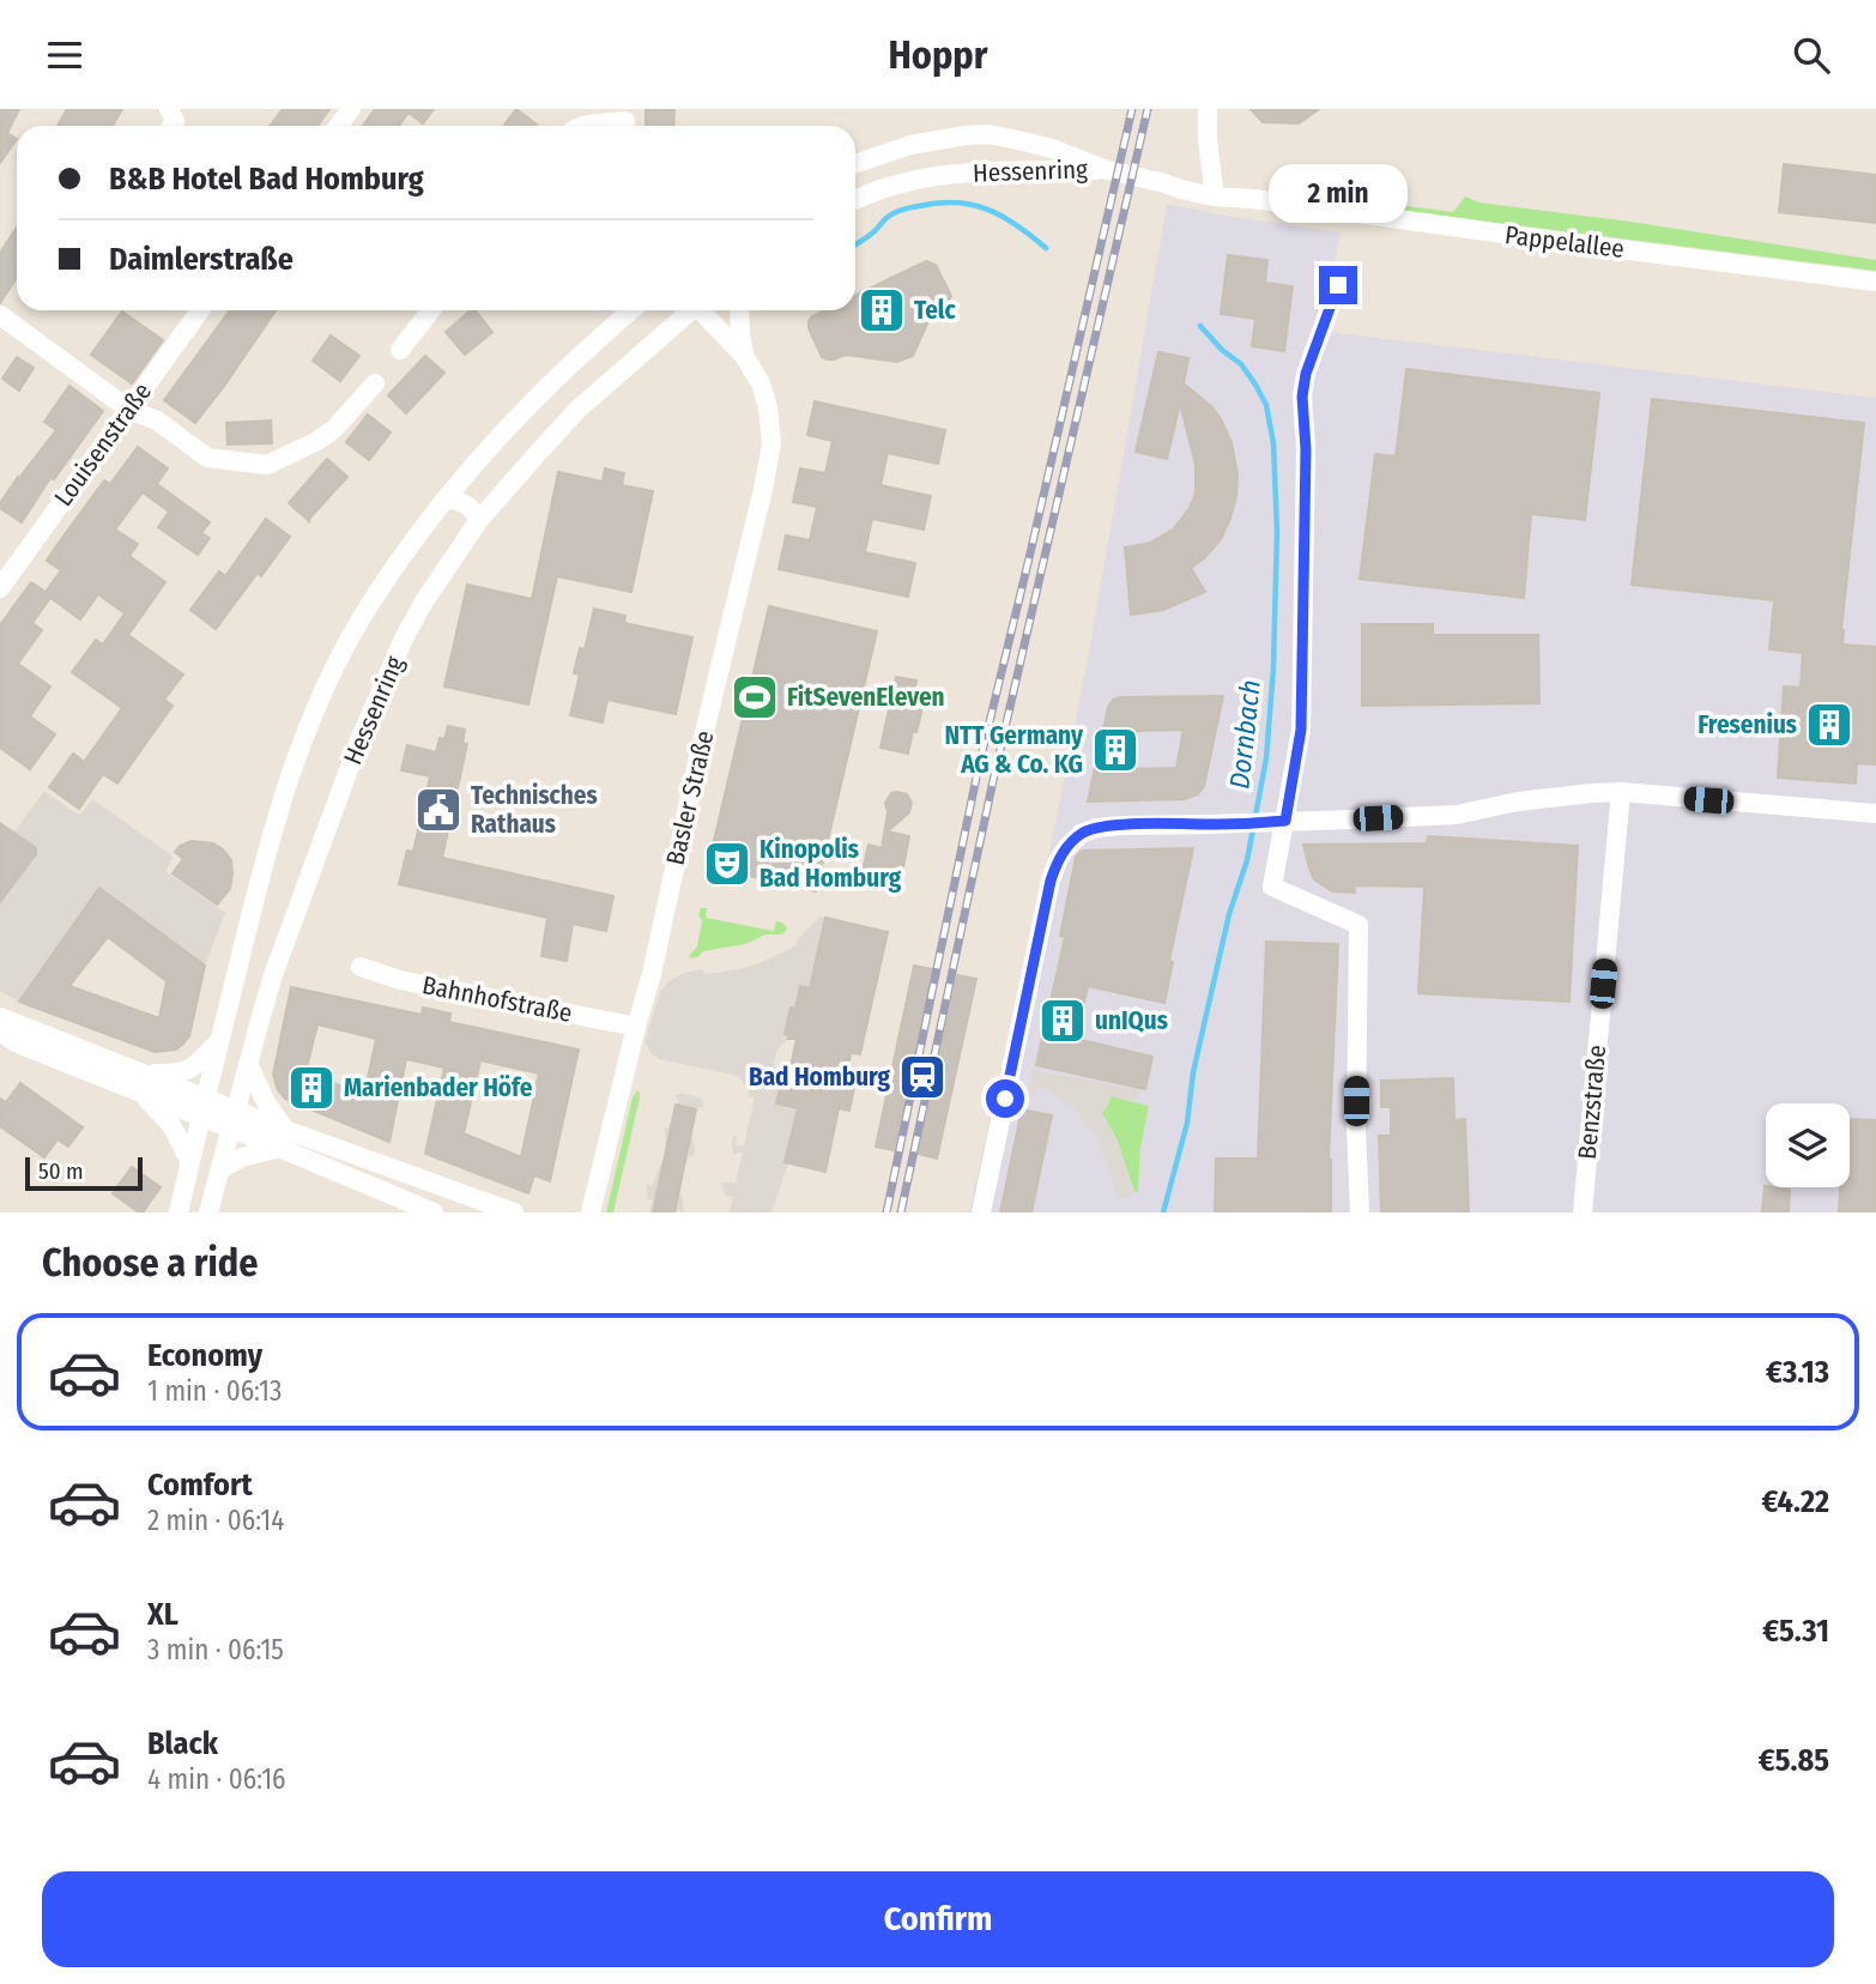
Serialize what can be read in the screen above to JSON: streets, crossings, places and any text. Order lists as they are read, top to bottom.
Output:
{
  "streets": {
    "street": [
      "Hessenring",
      "Pappelallee",
      "Louisenstraße",
      "Basler Straße",
      "Bahnhofstraße",
      "Benzstraße"
    ]
  },
  "crossings": [
    ["Hessenring", "Pappelallee"],
    ["Basler Straße", "Bahnhofstraße"]
  ],
  "water": ["Dornbach"],
  "places": {
    "building": [
      "Telc",
      "Fresenius",
      "NTT Germany AG & Co. KG",
      "unIQus",
      "Marienbader Höfe"
    ],
    "sports": ["FitSevenEleven"],
    "public building": ["Technisches Rathaus"],
    "theatre": ["Kinopolis Bad Homburg"],
    "station": ["Bad Homburg"]
  },
  "scale_bar": "50 m",
  "page": {
    "header": "Hoppr",
    "banner": ["B&B Hotel Bad Homburg", "Daimlerstraße"],
    "bubble": "2 min",
    "scale": "50 m",
    "heading": "Choose a ride",
    "list": [
      {
        "name": "Economy",
        "note": "1 min · 06:13",
        "value": "€3.13"
      },
      {
        "name": "Comfort",
        "note": "2 min · 06:14",
        "value": "€4.22"
      },
      {
        "name": "XL",
        "note": "3 min · 06:15",
        "value": "€5.31"
      },
      {
        "name": "Black",
        "note": "4 min · 06:16",
        "value": "€5.85"
      }
    ],
    "buttons": "Confirm"
  }
}
